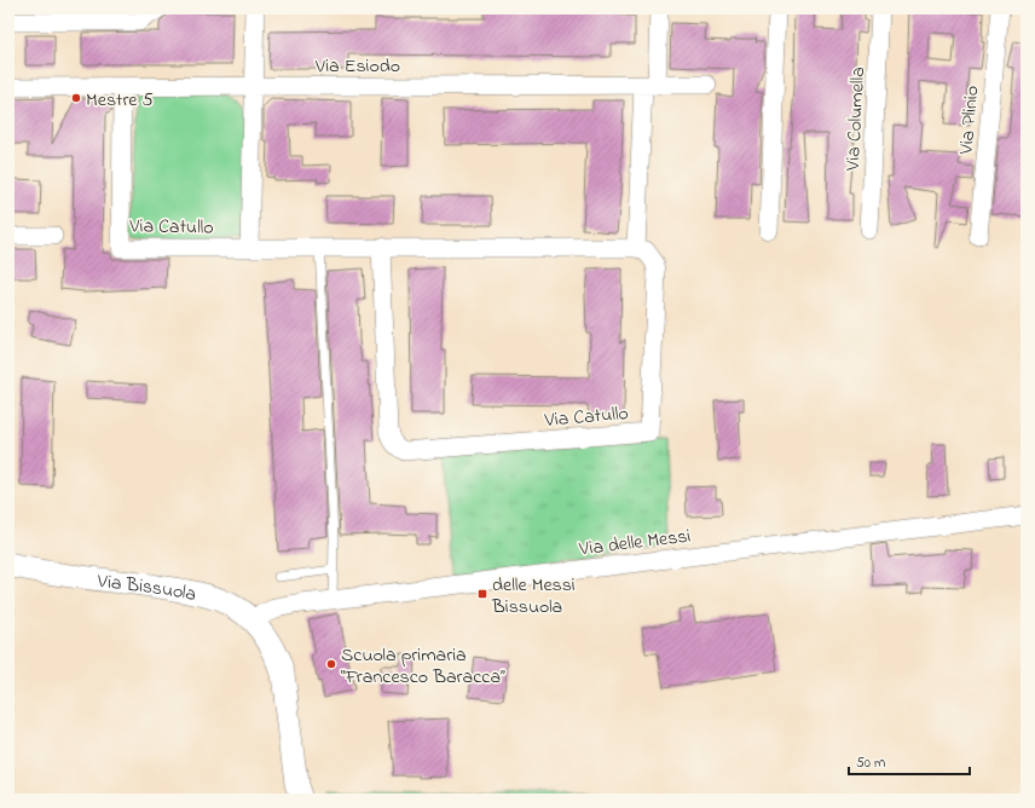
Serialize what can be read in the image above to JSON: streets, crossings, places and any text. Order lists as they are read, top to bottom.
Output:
{
  "streets": {
    "street": [
      "Via Esiodo",
      "Via Columella",
      "Via Plinio",
      "Via Catullo",
      "Via delle Messi",
      "Via Bissuola"
    ]
  },
  "crossings": [
    ["Via Esiodo", "Via Catullo"],
    ["Via delle Messi", "Via Bissuola"]
  ],
  "places": {
    "other": ["Mestre 5", "Scuola primaria “Francesco Baracca”"],
    "transit": ["delle Messi Bissuola"]
  },
  "scale_bar": "50 m"
}
